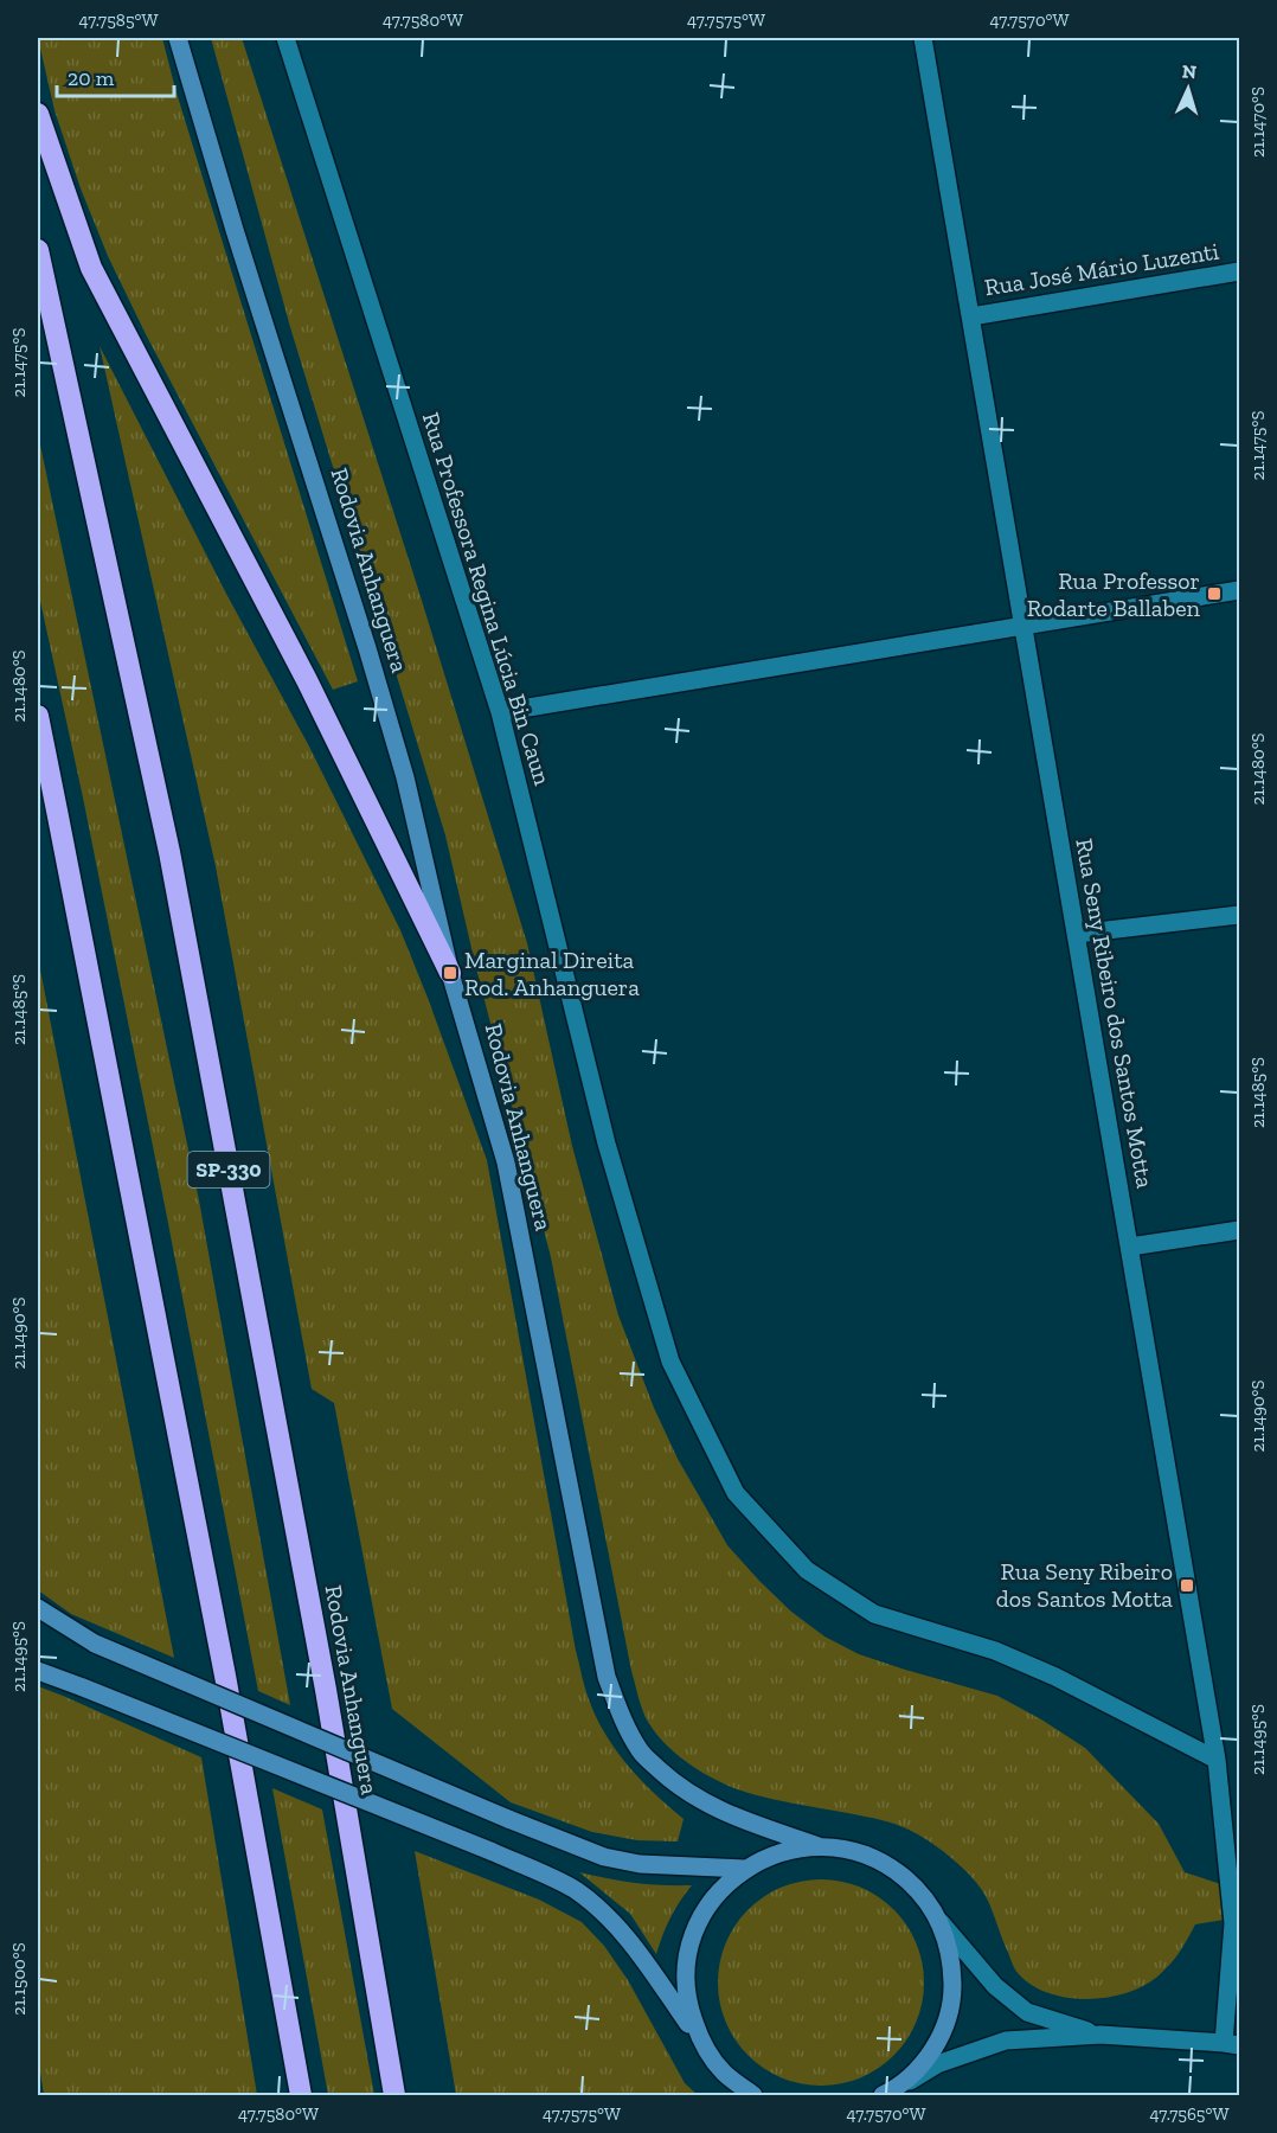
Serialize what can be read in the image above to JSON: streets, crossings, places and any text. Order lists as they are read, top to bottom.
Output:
{
  "streets": {
    "highway": ["Rodovia Anhanguera", "SP-330"],
    "street": ["Rua José Mário Luzenti", "Rua Professora Regina Lúcia Bin Caun", "Rua Seny Ribeiro dos Santos Motta"]
  },
  "crossings": [
    ["Rua José Mário Luzenti", "Rua Seny Ribeiro dos Santos Motta"],
    ["Rua Professora Regina Lúcia Bin Caun", "Rua Seny Ribeiro dos Santos Motta"]
  ],
  "places": {
    "transit": ["Rua Professor Rodarte Ballaben", "Marginal Direita Rod. Anhanguera", "Rua Seny Ribeiro dos Santos Motta"]
  },
  "scale_bar": "20 m",
  "north": "top",
  "coordinates": [
    "47.7585°W",
    "47.7580°W",
    "47.7575°W",
    "47.7570°W",
    "21.1470°S",
    "21.1475°S",
    "21.1480°S",
    "21.1485°S",
    "21.1490°S",
    "21.1495°S",
    "21.1500°S",
    "47.7565°W"
  ]
}
